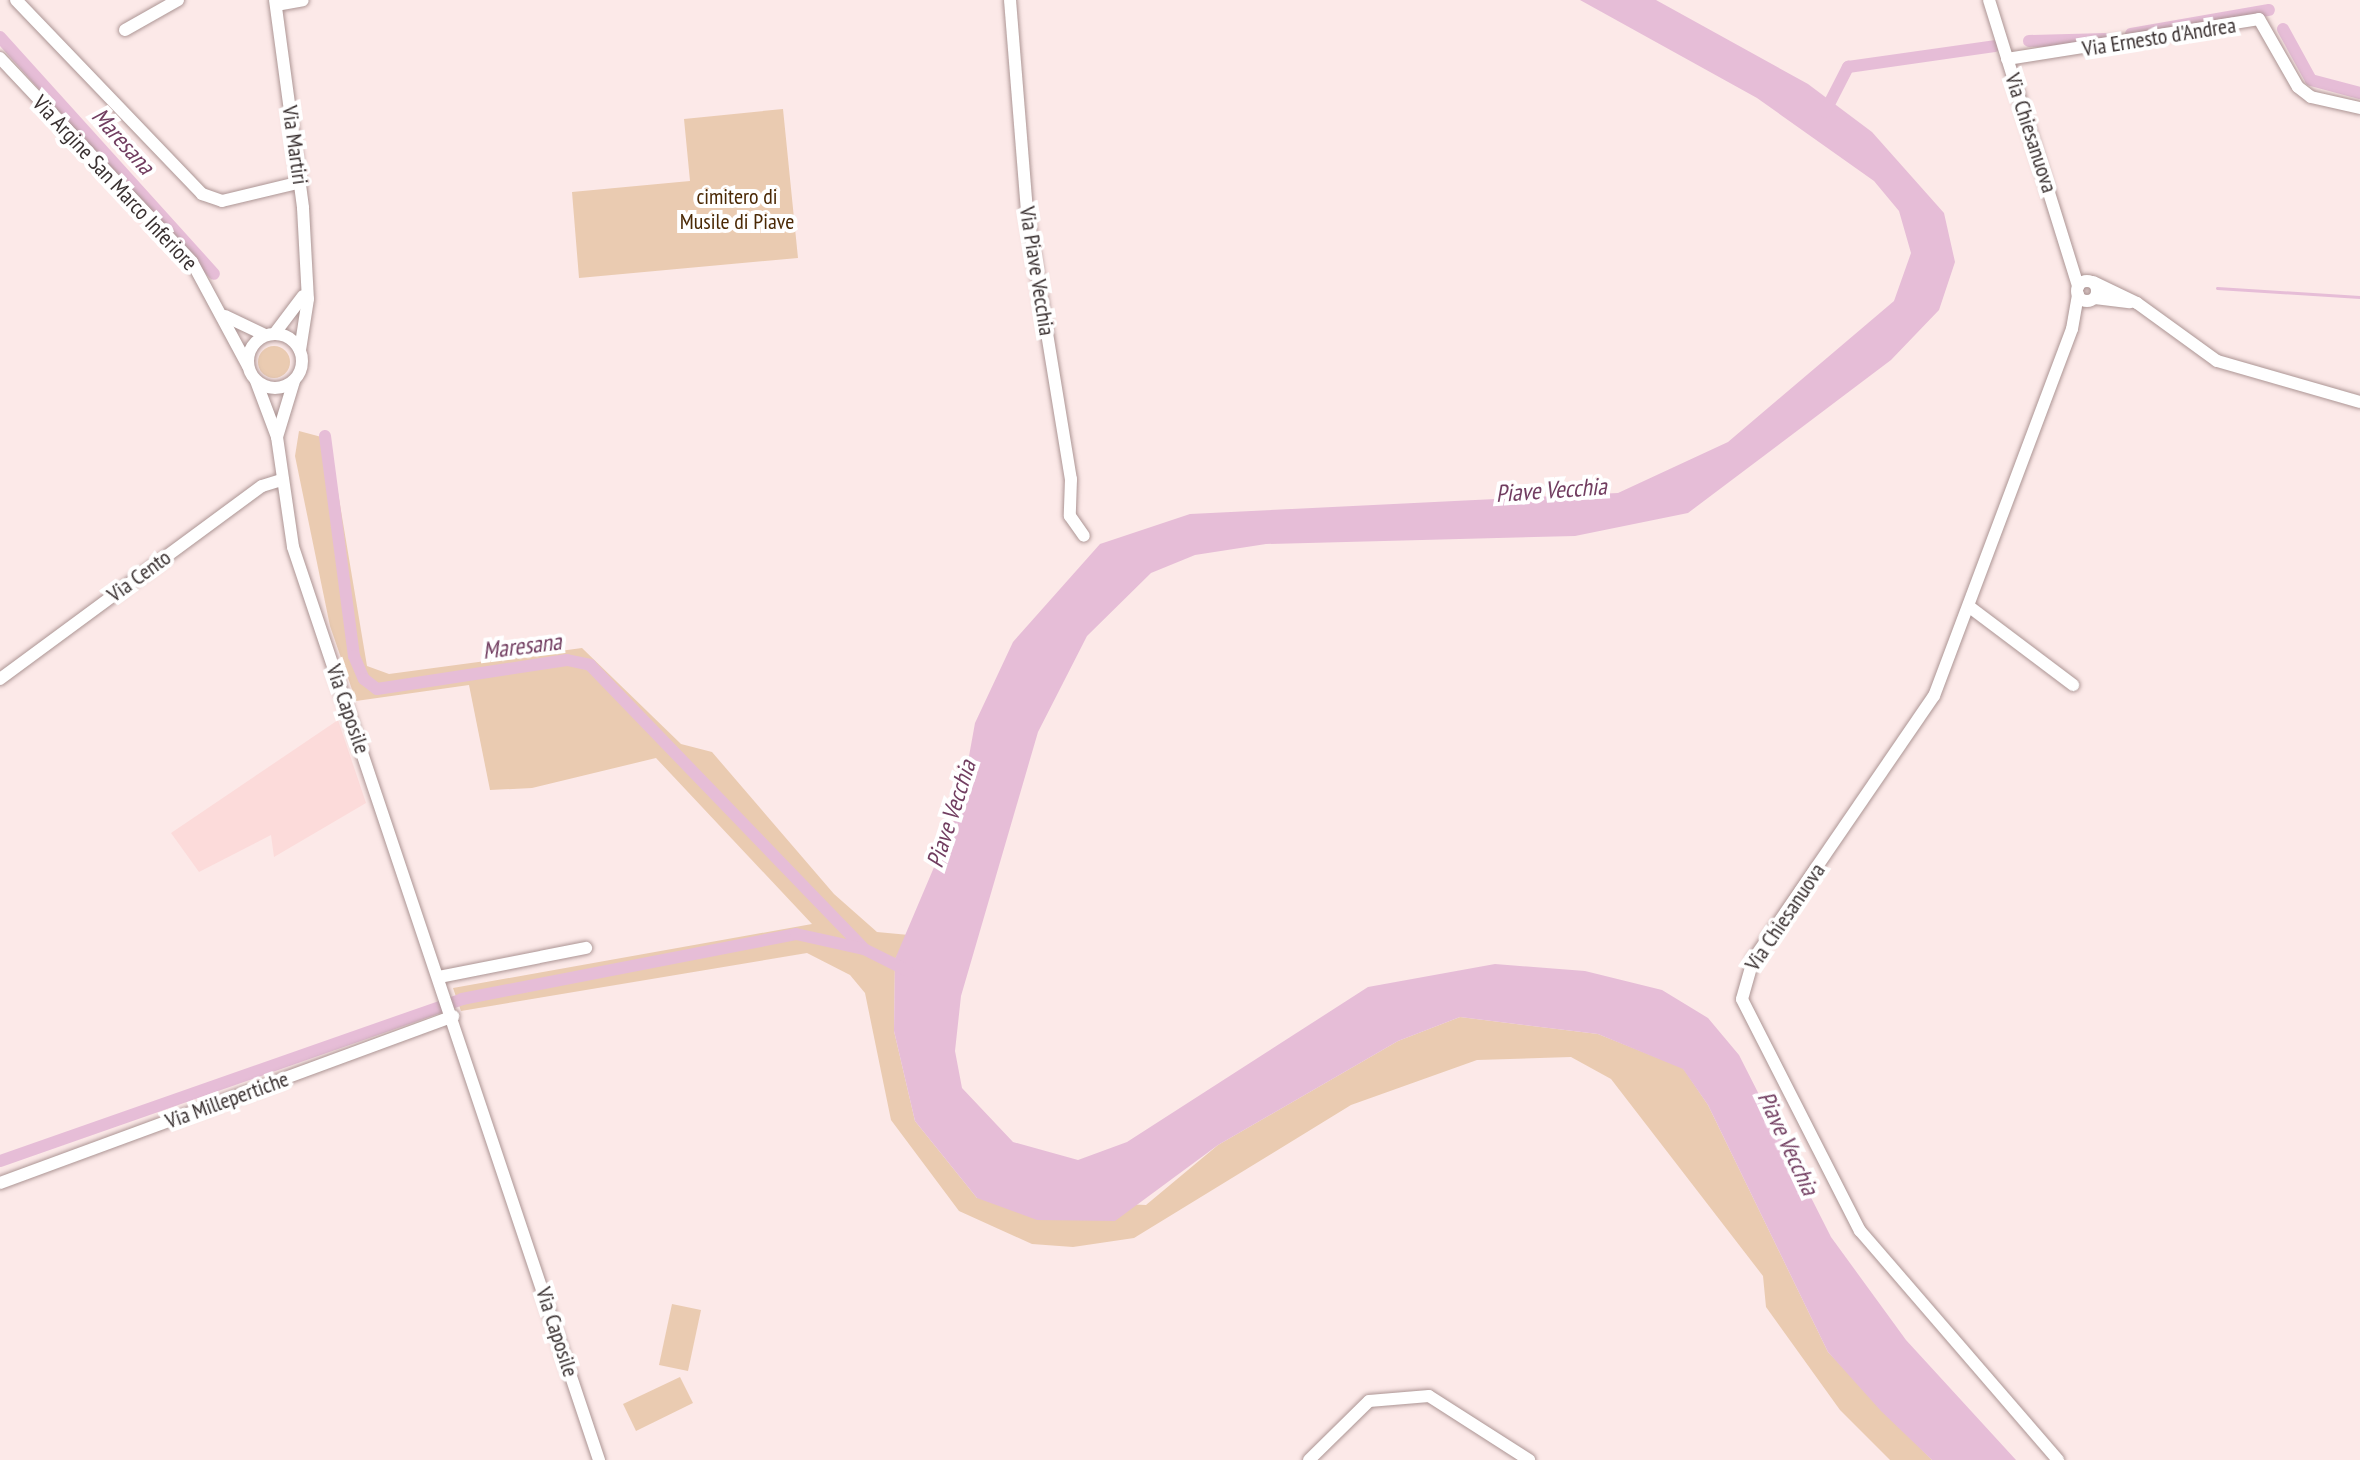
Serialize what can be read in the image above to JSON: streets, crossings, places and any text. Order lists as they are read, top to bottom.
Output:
{
  "streets": {
    "street": [
      "Via Ernesto d'Andrea",
      "Via Chiesanuova",
      "Via Martiri",
      "Via Argine San Marco Inferiore",
      "Via Piave Vecchia",
      "Via Cento",
      "Via Caposile",
      "Via Millepertiche"
    ]
  },
  "crossings": [
    ["Via Ernesto d'Andrea", "Via Chiesanuova"],
    ["Via Martiri", "Via Argine San Marco Inferiore"],
    ["Via Martiri", "Via Caposile"],
    ["Via Argine San Marco Inferiore", "Via Caposile"],
    ["Via Cento", "Via Caposile"],
    ["Via Caposile", "Via Millepertiche"]
  ],
  "water": ["Maresana", "Piave Vecchia"],
  "parks": ["cimitero di Musile di Piave"]
}
